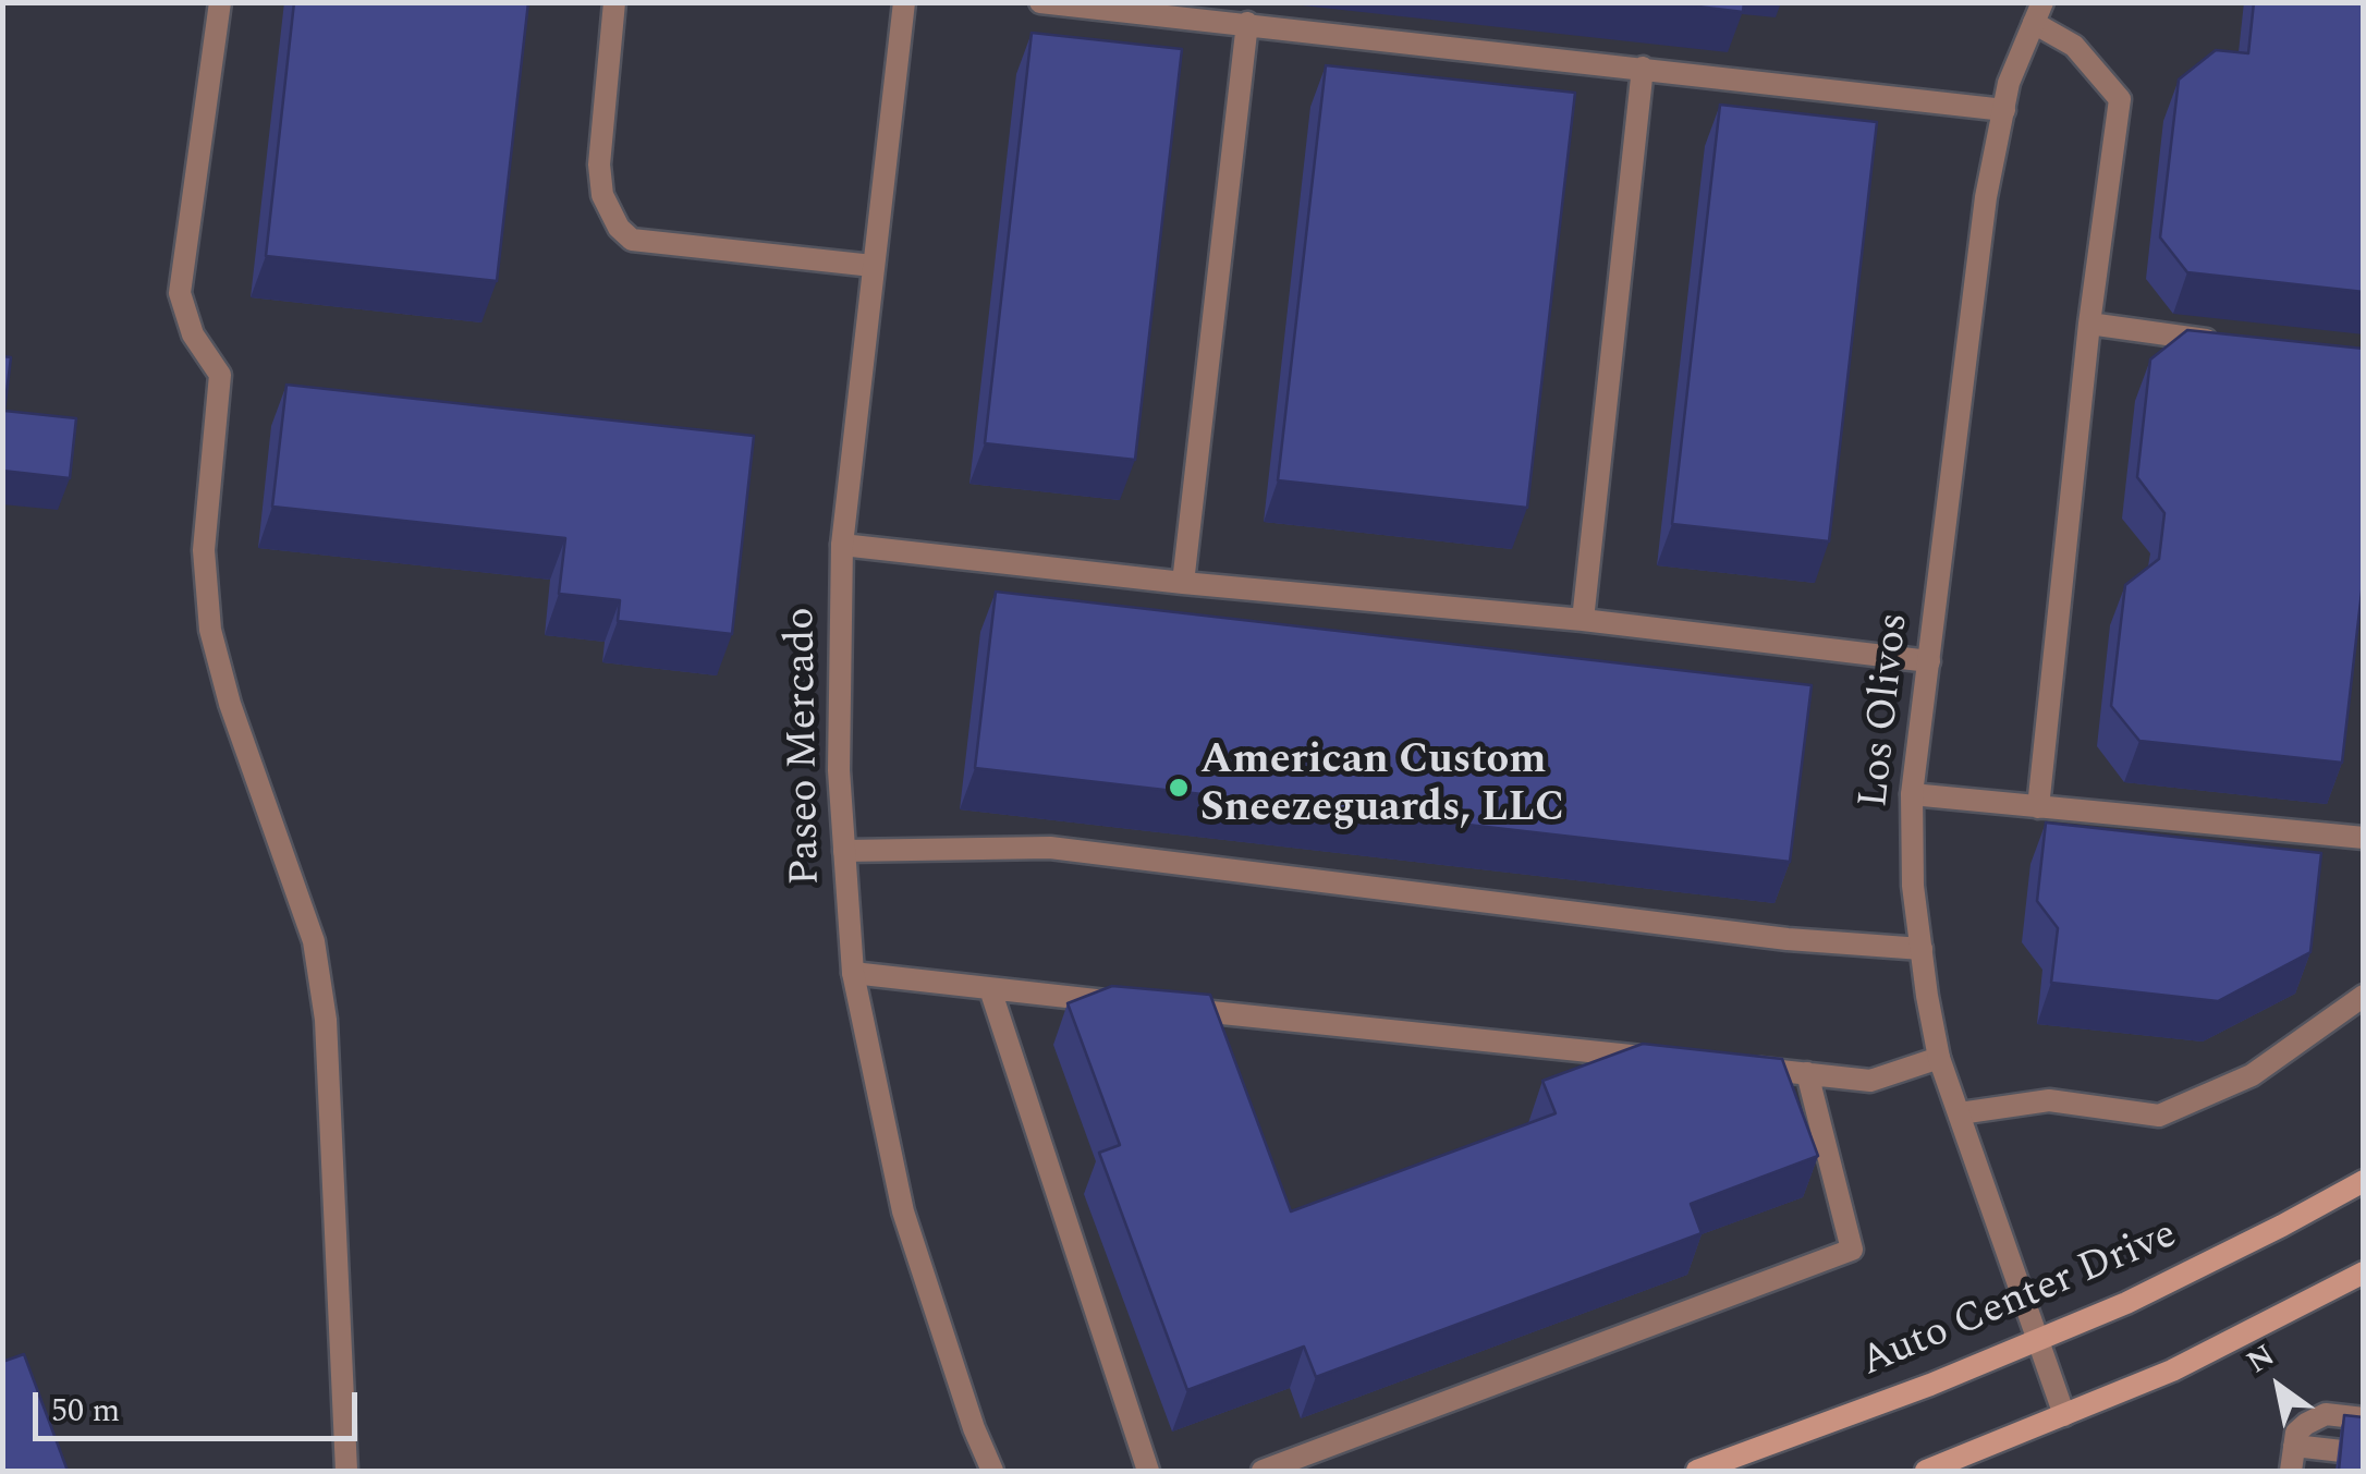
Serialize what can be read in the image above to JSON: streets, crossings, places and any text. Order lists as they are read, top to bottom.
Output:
{
  "streets": {
    "street": ["Los Olivos", "Paseo Mercado", "Auto Center Drive"]
  },
  "crossings": [
    ["Los Olivos", "Auto Center Drive"]
  ],
  "places": ["American Custom Sneezeguards, LLC"],
  "scale_bar": "50 m",
  "north": "top left"
}
